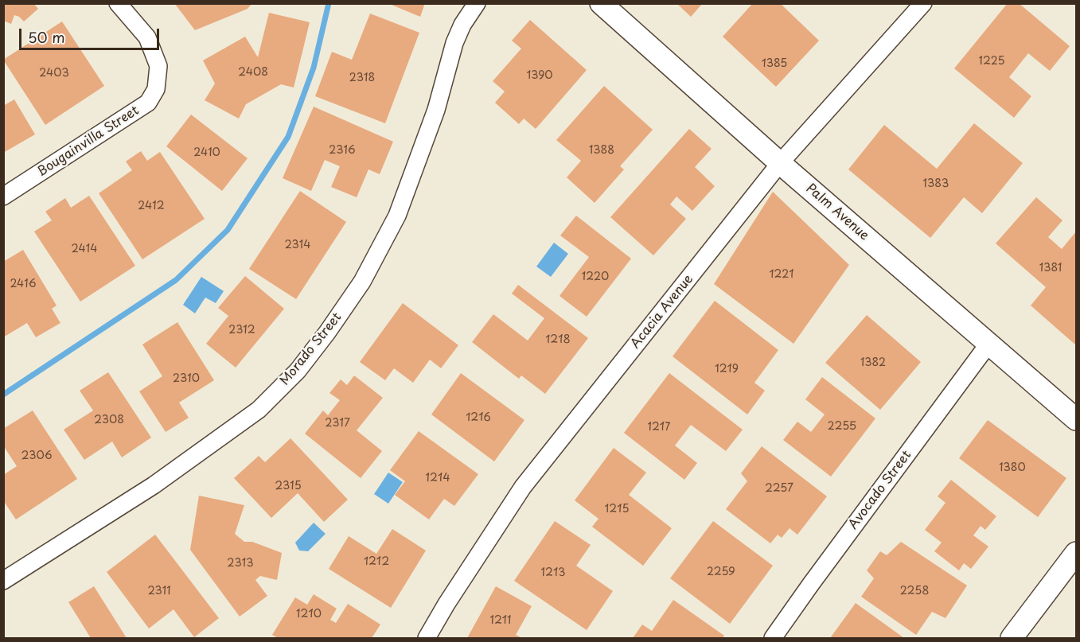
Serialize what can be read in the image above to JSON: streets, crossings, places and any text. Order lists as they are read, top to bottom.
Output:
{
  "streets": {
    "street": [
      "Bougainvilla Street",
      "Palm Avenue",
      "Acacia Avenue",
      "Morado Street",
      "Avocado Street"
    ]
  },
  "crossings": [
    ["Palm Avenue", "Acacia Avenue"],
    ["Palm Avenue", "Avocado Street"]
  ],
  "house_numbers": [
    "1225",
    "1385",
    "2408",
    "2403",
    "1390",
    "2318",
    "2316",
    "1388",
    "2410",
    "1383",
    "2412",
    "2314",
    "2414",
    "1381",
    "1221",
    "1220",
    "2416",
    "2312",
    "1218",
    "1382",
    "1219",
    "2310",
    "1216",
    "2308",
    "2317",
    "2255",
    "1217",
    "2306",
    "1380",
    "1214",
    "2315",
    "2257",
    "1215",
    "1212",
    "2313",
    "2259",
    "1213",
    "2311",
    "2258",
    "1210",
    "1211"
  ],
  "scale_bar": "50 m"
}
